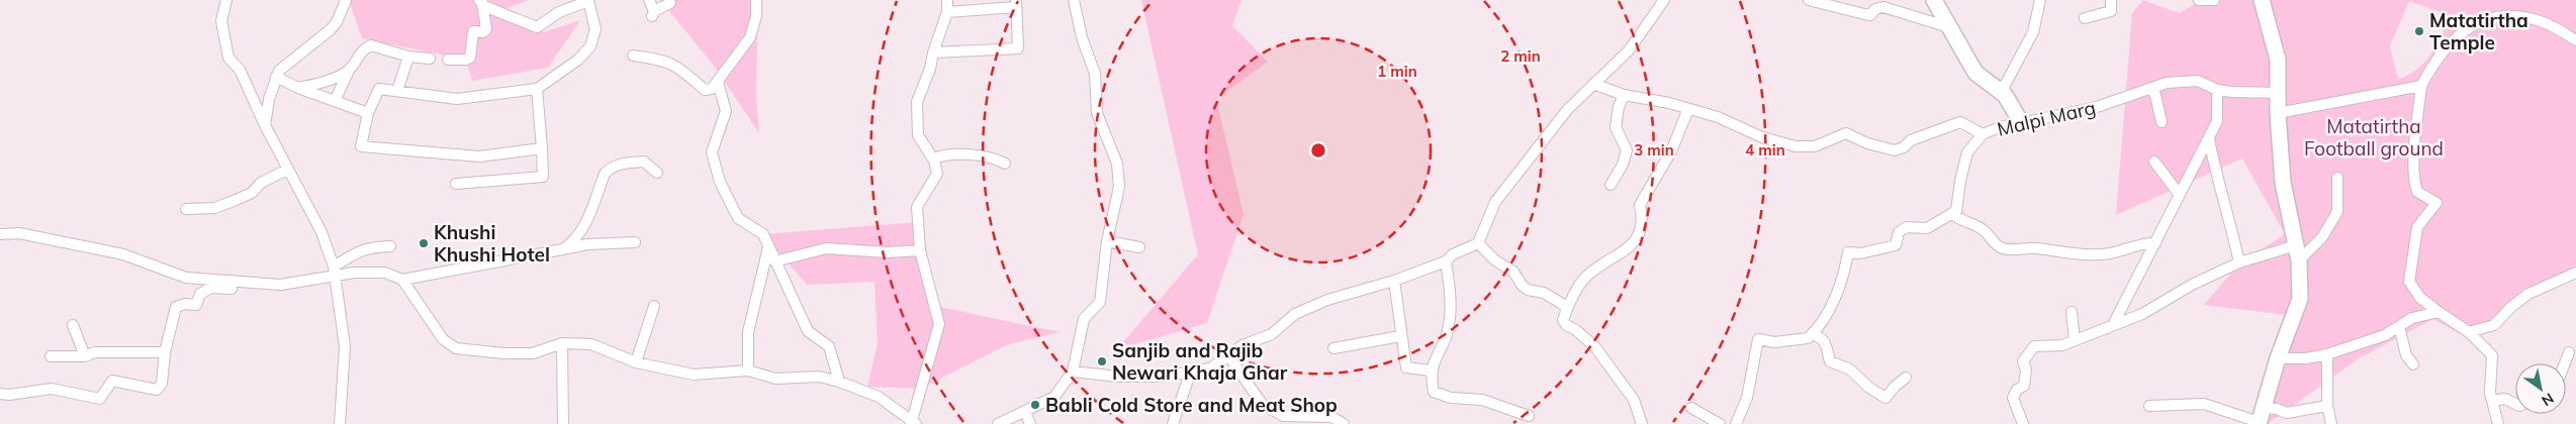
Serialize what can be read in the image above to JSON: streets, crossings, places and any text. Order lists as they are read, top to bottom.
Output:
{
  "streets": {
    "street": ["Malpi Marg"]
  },
  "parks": ["Matatirtha Football ground"],
  "places": [
    "Matatirtha Temple",
    "Khushi Khushi Hotel",
    "Sanjib and Rajib Newari Khaja Ghar",
    "Babli Cold Store and Meat Shop"
  ],
  "north": "bottom right",
  "rings": [
    "2 min",
    "1 min",
    "3 min",
    "4 min"
  ]
}
